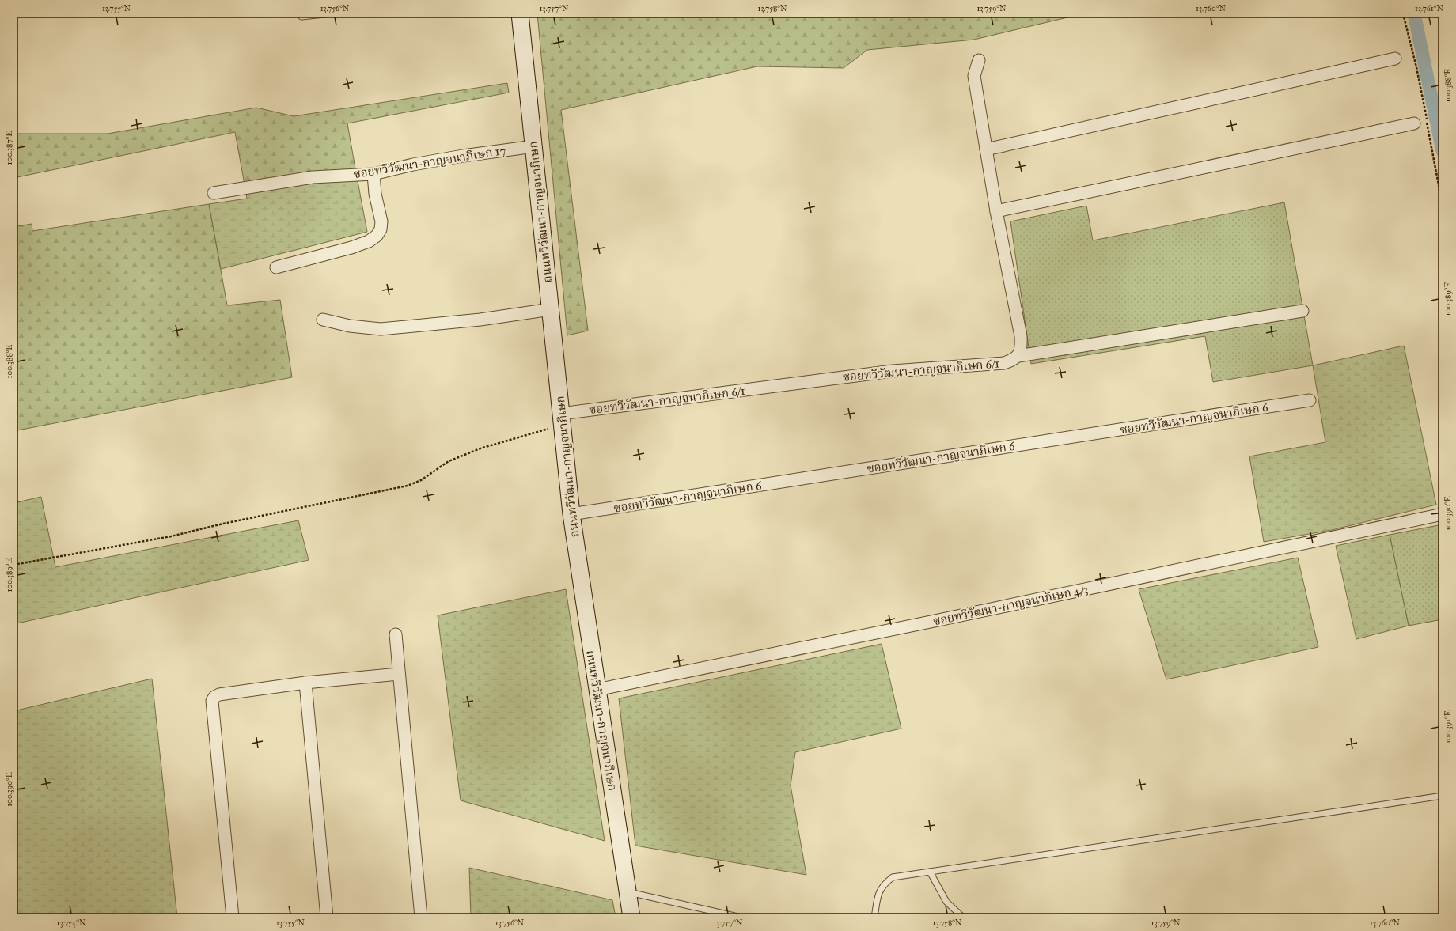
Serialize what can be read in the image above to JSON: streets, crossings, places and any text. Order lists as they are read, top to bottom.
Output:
{
  "streets": {
    "street": [
      "ซอยทวีวัฒนา-กาญจนาภิเษก 17",
      "ถนนทวีวัฒนา-กาญจนาภิเษก",
      "ซอยทวีวัฒนา-กาญจนาภิเษก 6/1",
      "ซอยทวีวัฒนา-กาญจนาภิเษก 6",
      "ซอยทวีวัฒนา-กาญจนาภิเษก 4/3"
    ]
  },
  "crossings": [
    ["ซอยทวีวัฒนา-กาญจนาภิเษก 17", "ถนนทวีวัฒนา-กาญจนาภิเษก"],
    ["ถนนทวีวัฒนา-กาญจนาภิเษก", "ซอยทวีวัฒนา-กาญจนาภิเษก 6/1"],
    ["ถนนทวีวัฒนา-กาญจนาภิเษก", "ซอยทวีวัฒนา-กาญจนาภิเษก 6"],
    ["ถนนทวีวัฒนา-กาญจนาภิเษก", "ซอยทวีวัฒนา-กาญจนาภิเษก 4/3"]
  ],
  "coordinates": [
    "13.755°N",
    "13.756°N",
    "13.757°N",
    "13.758°N",
    "13.759°N",
    "13.760°N",
    "13.761°N",
    "100.388°E",
    "100.387°E",
    "100.389°E",
    "100.390°E",
    "100.391°E",
    "13.754°N"
  ]
}
